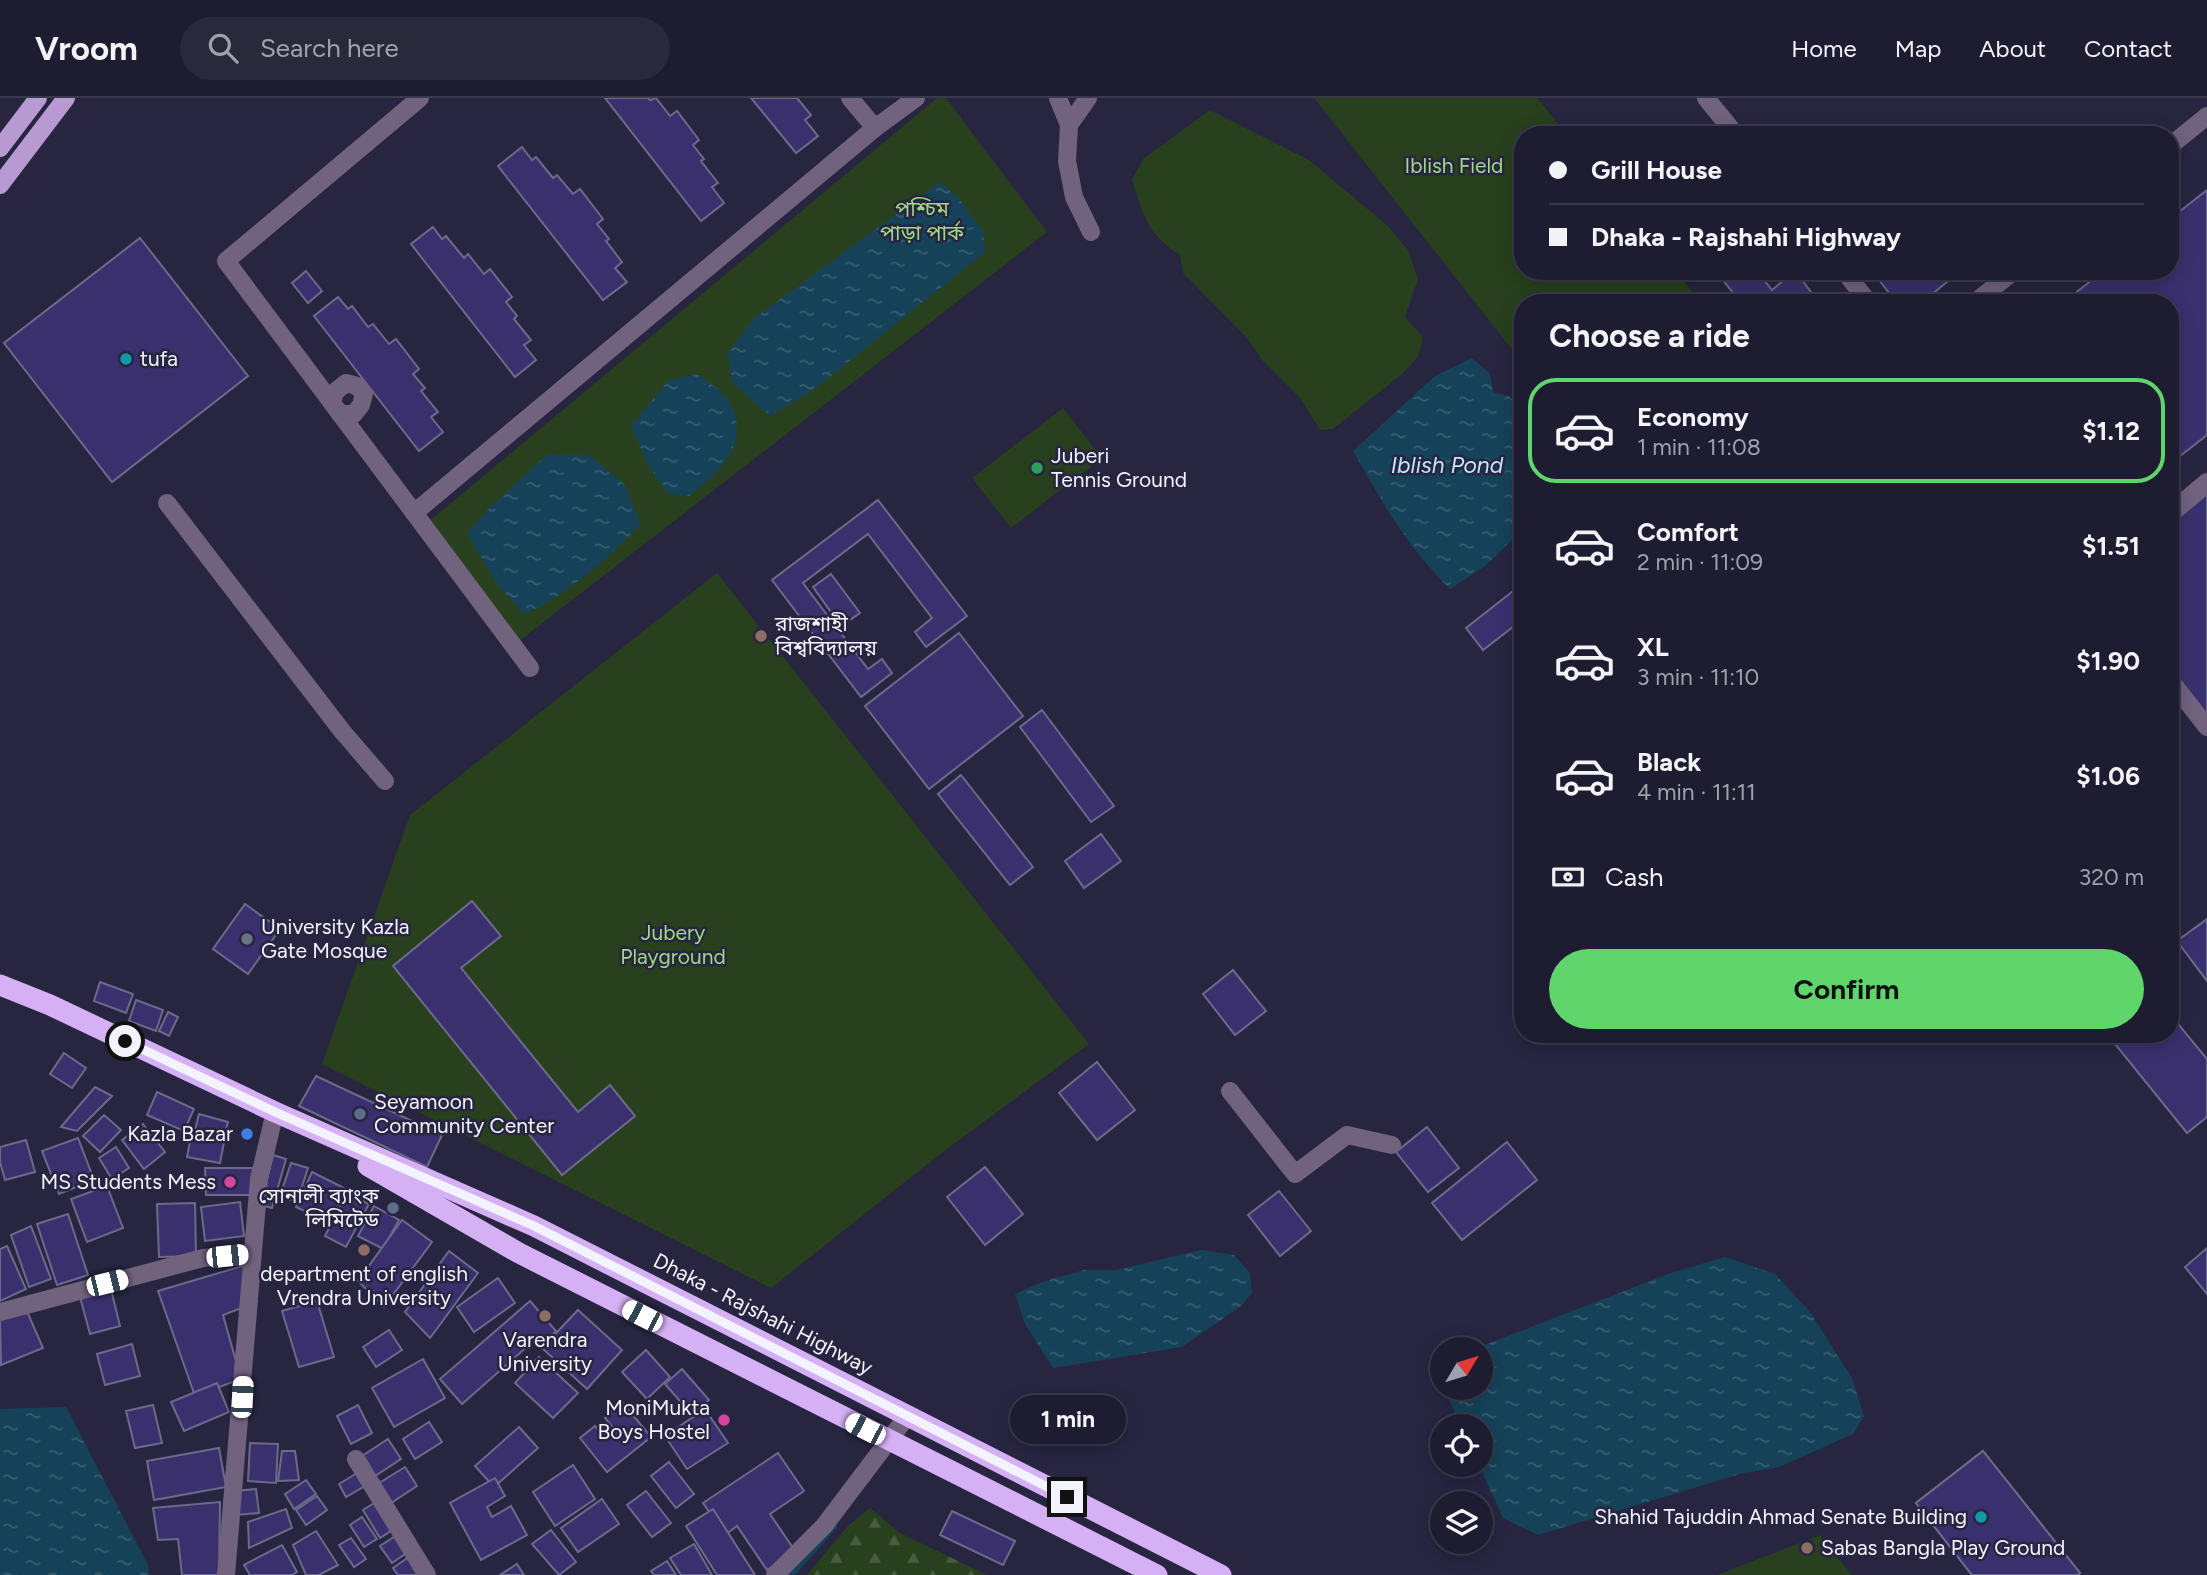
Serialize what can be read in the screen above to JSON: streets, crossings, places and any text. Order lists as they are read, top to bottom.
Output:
{
  "streets": {
    "highway": ["Dhaka - Rajshahi Highway"]
  },
  "water": ["Iblish Pond"],
  "parks": ["Iblish Field", "পশ্চিম পাড়া পার্ক", "Jubery Playground"],
  "places": [
    "tufa",
    "Juberi Tennis Ground",
    "রাজশাহী বিশ্ববিদ্যালয়",
    "University Kazla Gate Mosque",
    "Seyamoon Community Center",
    "Kazla Bazar",
    "MS Students Mess",
    "সোনালী ব্যাংক লিমিটেড",
    "department of english Vrendra University",
    "Varendra University",
    "MoniMukta Boys Hostel",
    "Shahid Tajuddin Ahmad Senate Building",
    "Sabas Bangla Play Ground"
  ],
  "north": "top right",
  "page": {
    "header": "Vroom",
    "search": "Search here",
    "nav": [
      "Home",
      "Map",
      "About",
      "Contact"
    ],
    "banner": ["Grill House", "Dhaka - Rajshahi Highway"],
    "heading": "Choose a ride",
    "list": [
      {
        "name": "Economy",
        "note": "1 min · 11:08",
        "value": "$1.12"
      },
      {
        "name": "Comfort",
        "note": "2 min · 11:09",
        "value": "$1.51"
      },
      {
        "name": "XL",
        "note": "3 min · 11:10",
        "value": "$1.90"
      },
      {
        "name": "Black",
        "note": "4 min · 11:11",
        "value": "$1.06"
      }
    ],
    "pay": ["Cash", "320 m"],
    "buttons": "Confirm",
    "bubble": "1 min"
  }
}
